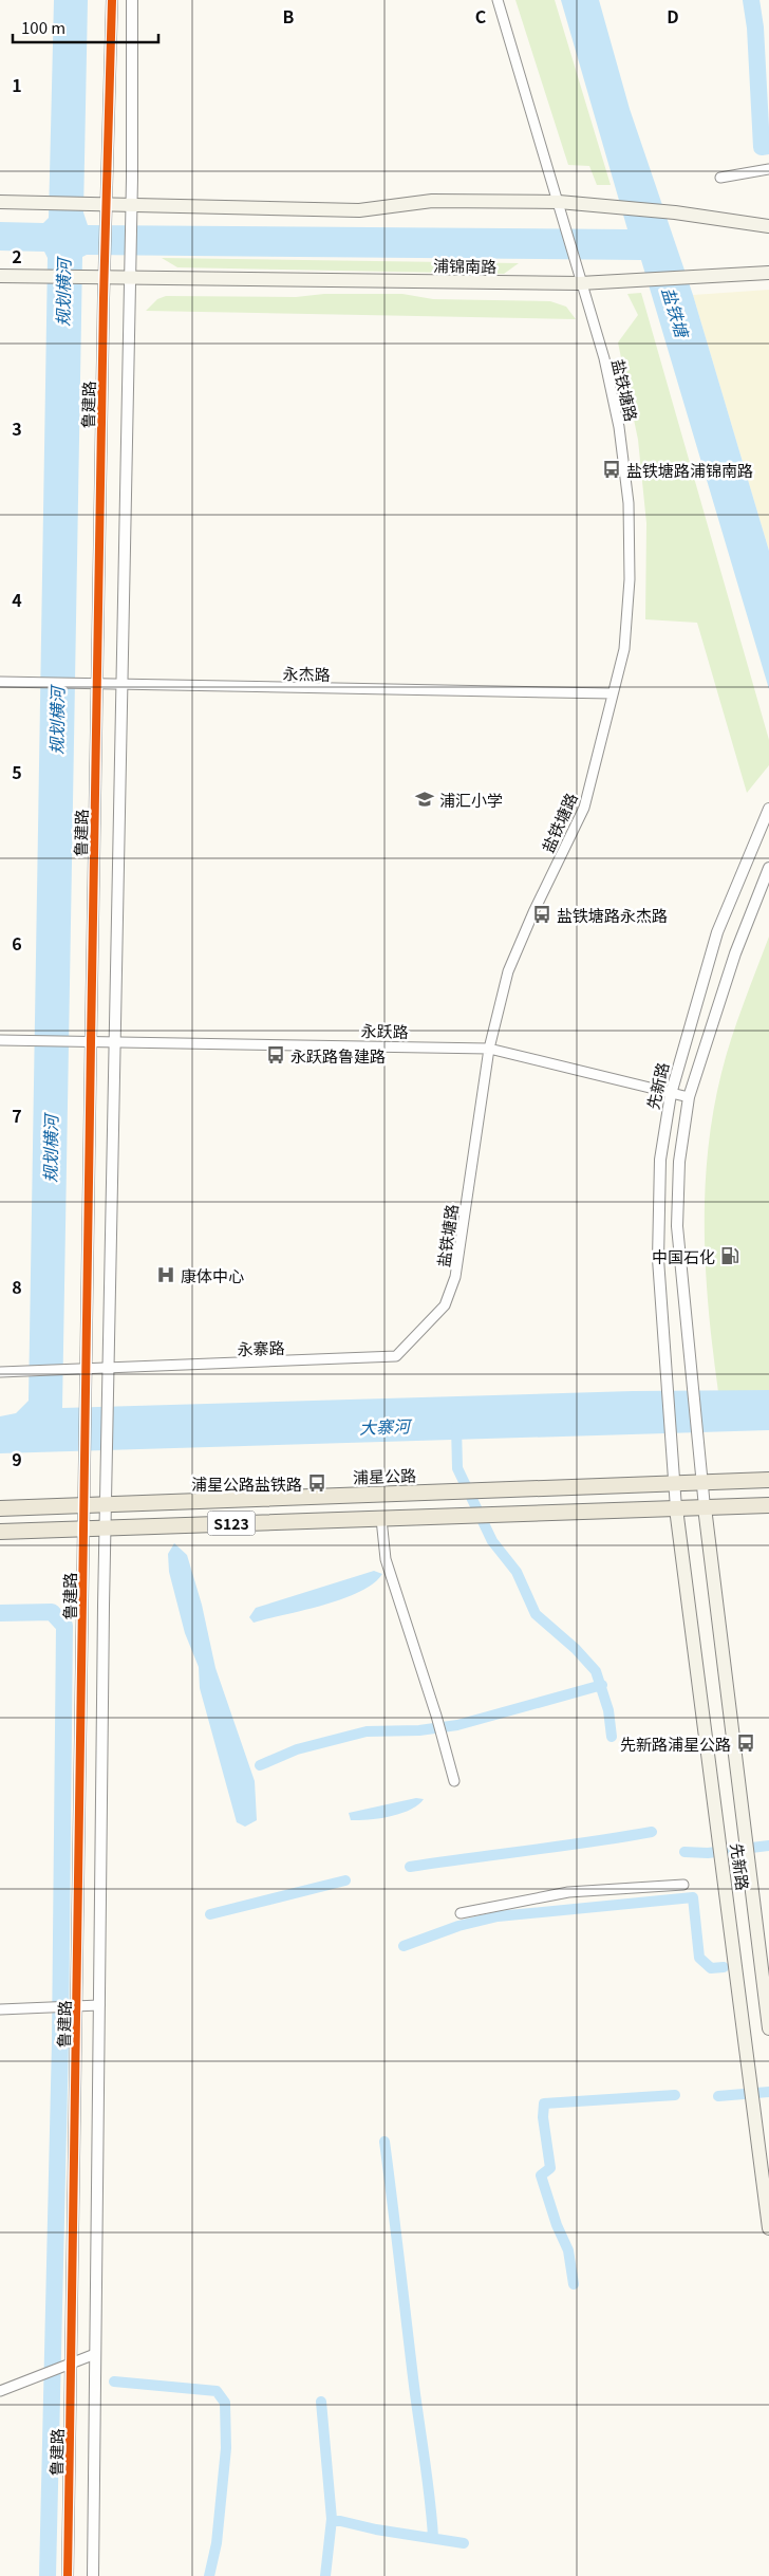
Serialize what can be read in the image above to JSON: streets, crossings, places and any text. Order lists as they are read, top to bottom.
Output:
{
  "streets": {
    "main road": [
      "浦锦南路",
      "先新路",
      "浦星公路",
      "S123"
    ],
    "street": [
      "盐铁塘路",
      "鲁建路",
      "永杰路",
      "永跃路",
      "永寨路"
    ]
  },
  "crossings": [
    ["浦锦南路", "盐铁塘路"],
    ["浦锦南路", "鲁建路"],
    ["盐铁塘路", "永杰路"],
    ["盐铁塘路", "永跃路"],
    ["盐铁塘路", "永寨路"],
    ["鲁建路", "永杰路"],
    ["鲁建路", "永跃路"],
    ["鲁建路", "永寨路"],
    ["鲁建路", "浦星公路"],
    ["鲁建路", "S123"],
    ["永跃路", "先新路"],
    ["先新路", "浦星公路"],
    ["先新路", "S123"]
  ],
  "water": ["规划横河", "盐铁塘", "大寨河"],
  "places": {
    "bus stop": [
      "盐铁塘路浦锦南路",
      "盐铁塘路永杰路",
      "永跃路鲁建路",
      "浦星公路盐铁路",
      "先新路浦星公路"
    ],
    "school or university": ["浦汇小学"],
    "fuel station": ["中国石化"],
    "hospital": ["康体中心"]
  },
  "scale_bar": "100 m",
  "grid": {
    "columns": ["B", "C", "D"],
    "rows": [
      "1",
      "2",
      "3",
      "4",
      "5",
      "6",
      "7",
      "8",
      "9"
    ]
  }
}
